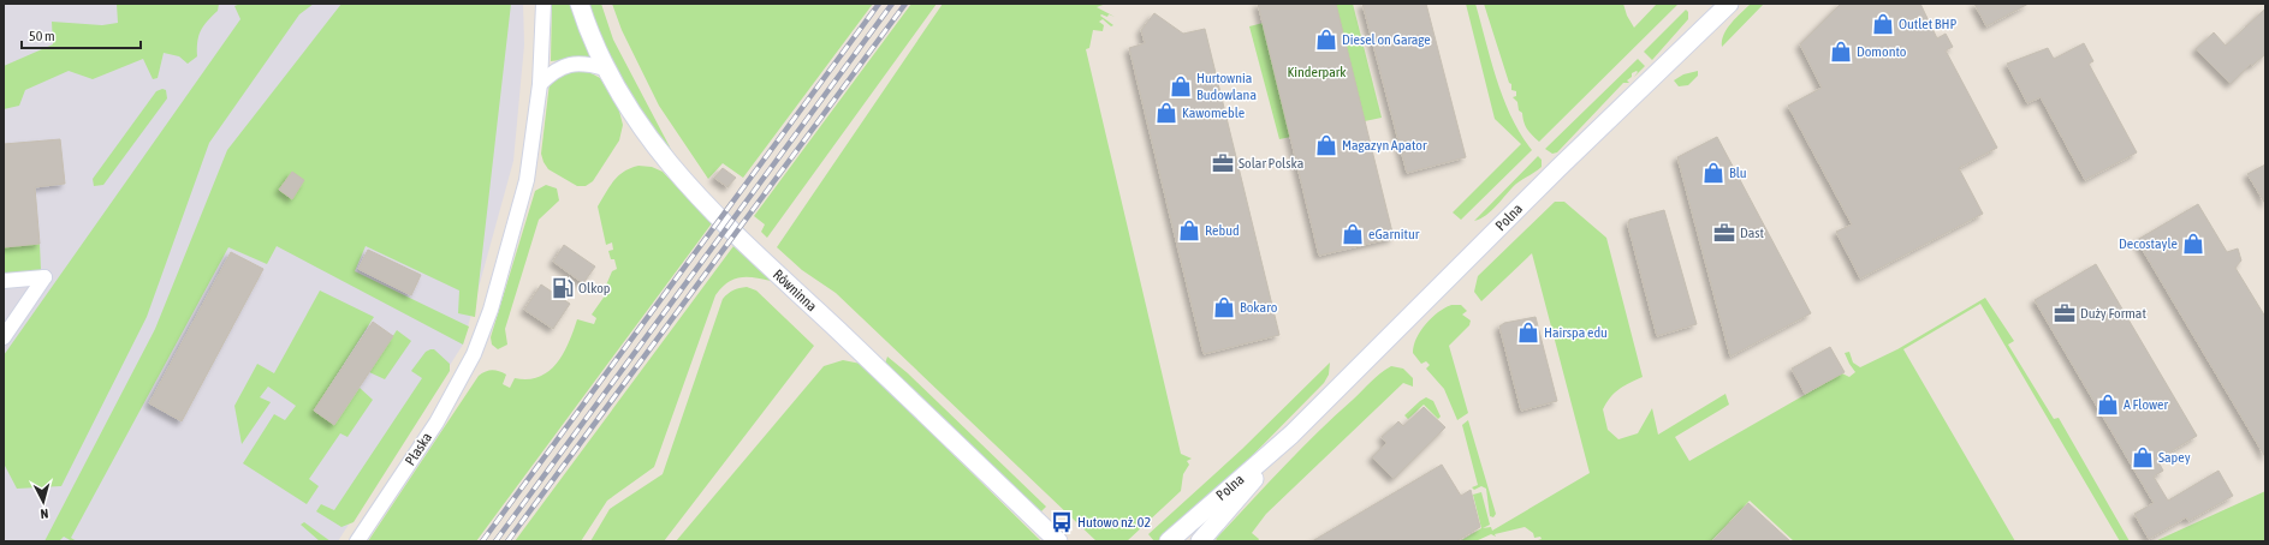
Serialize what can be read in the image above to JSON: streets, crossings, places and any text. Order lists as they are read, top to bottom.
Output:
{
  "streets": {
    "street": ["Polna", "Równinna", "Płaska"]
  },
  "parks": ["Kinderpark"],
  "places": {
    "shop": [
      "Outlet BHP",
      "Diesel on Garage",
      "Domonto",
      "Hurtownia Budowlana",
      "Kawomeble",
      "Magazyn Apator",
      "Blu",
      "Rebud",
      "eGarnitur",
      "Decostayle",
      "Bokaro",
      "Hairspa edu",
      "A Flower",
      "Sapey"
    ],
    "office": ["Solar Polska", "Dast", "Duży Format"],
    "fuel station": ["Olkop"],
    "bus stop": ["Hutowo nż. 02"]
  },
  "scale_bar": "50 m",
  "north": "bottom"
}
